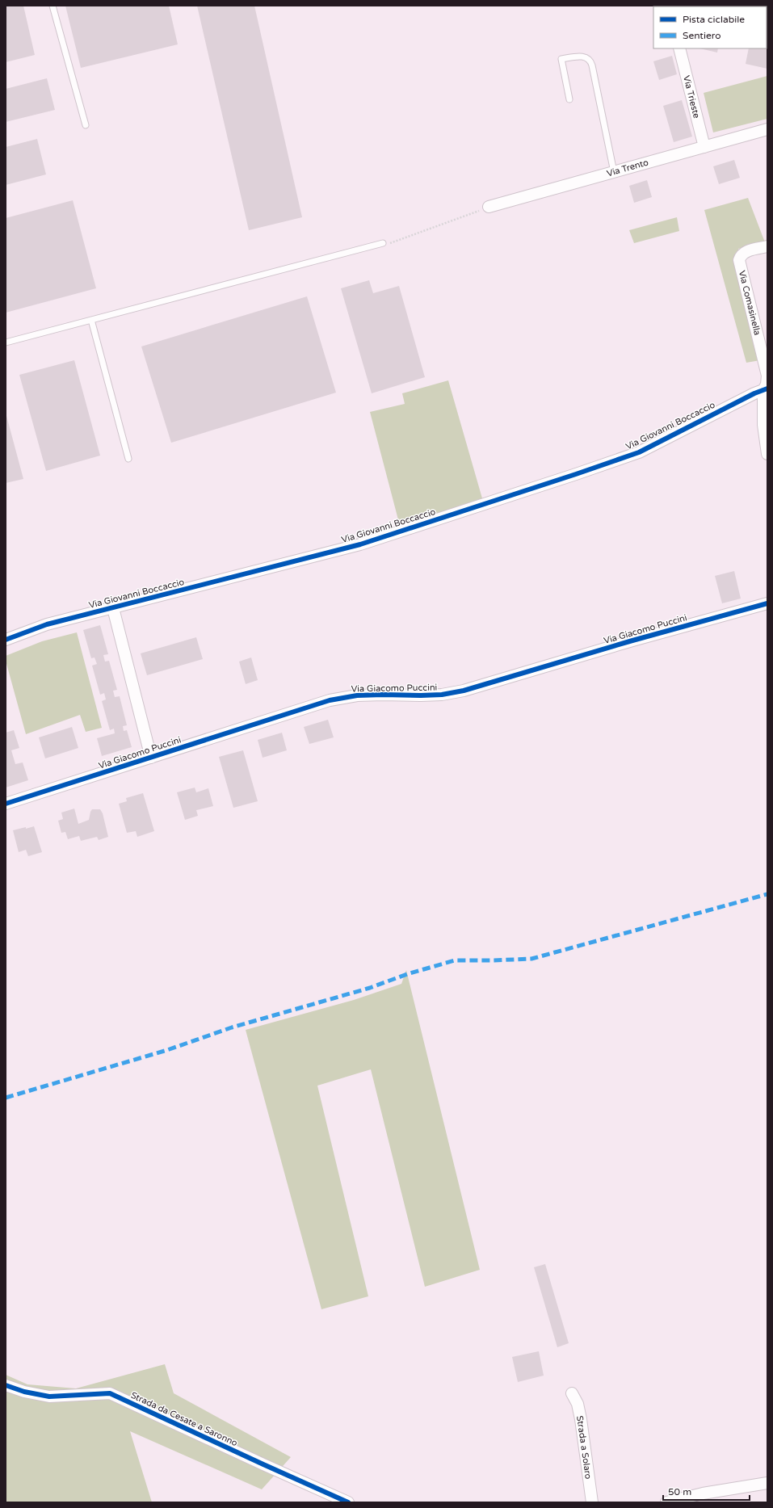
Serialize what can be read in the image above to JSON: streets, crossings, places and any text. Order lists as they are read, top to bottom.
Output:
{
  "streets": {
    "street": [
      "Via Trieste",
      "Via Trento",
      "Via Comasinella",
      "Via Giovanni Boccaccio",
      "Via Giacomo Puccini",
      "Strada da Cesate a Saronno",
      "Strada a Solaro"
    ]
  },
  "crossings": [
    ["Via Trieste", "Via Trento"],
    ["Via Comasinella", "Via Giovanni Boccaccio"],
    ["Via Giovanni Boccaccio", "Via Giacomo Puccini"]
  ],
  "legend": ["Pista ciclabile", "Sentiero"],
  "scale_bar": "50 m"
}
